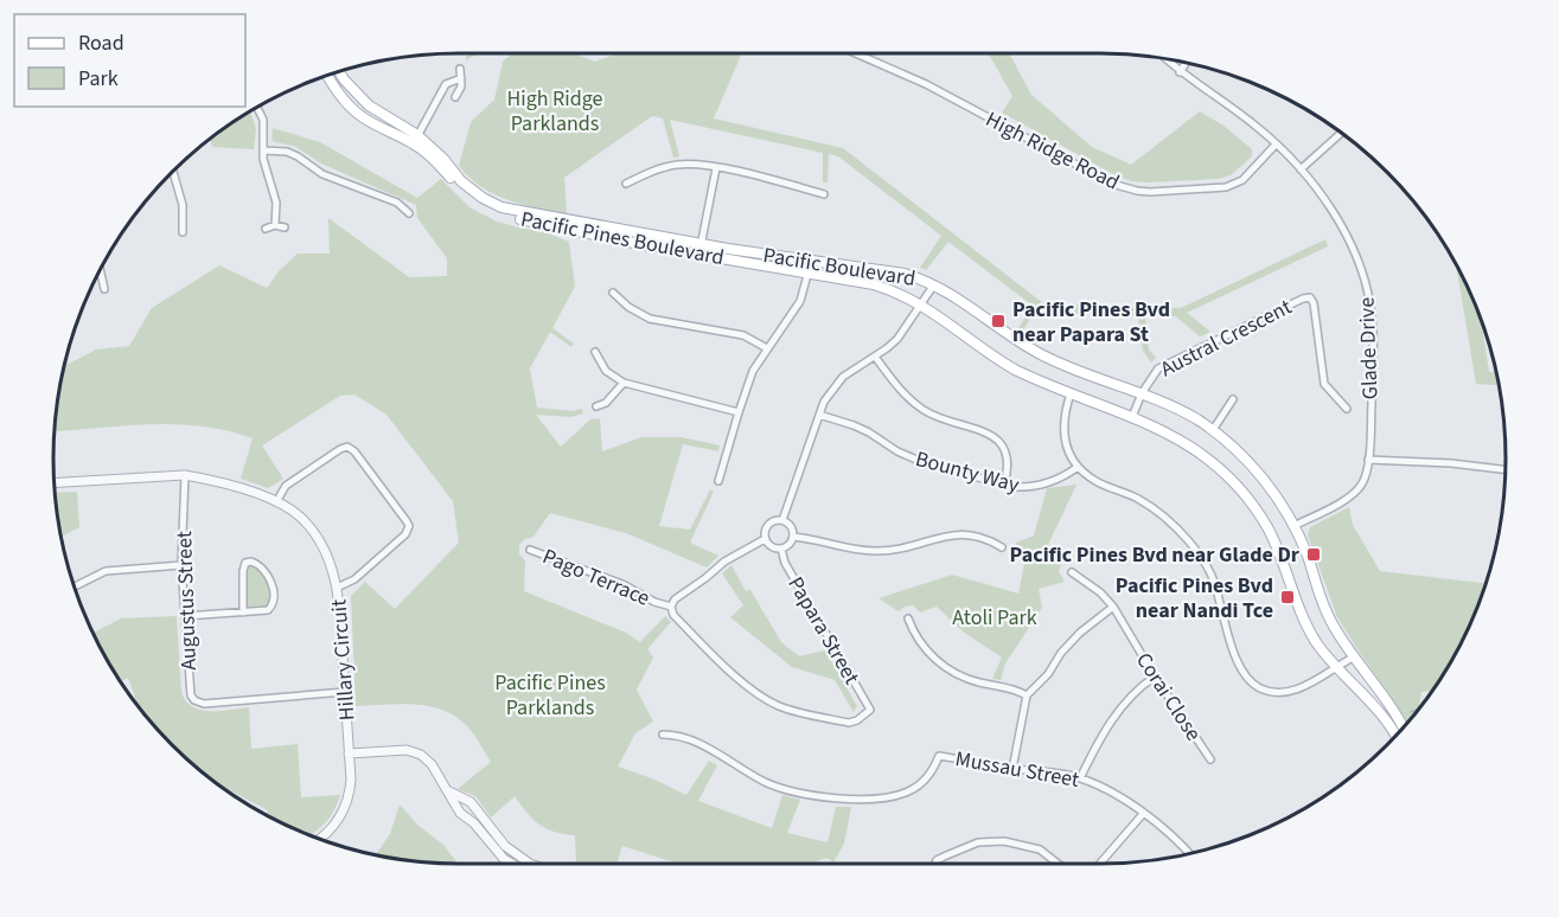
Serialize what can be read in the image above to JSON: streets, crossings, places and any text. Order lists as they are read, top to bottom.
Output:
{
  "streets": {
    "main road": ["Pacific Pines Boulevard", "Pacific Boulevard"],
    "street": [
      "High Ridge Road",
      "Austral Crescent",
      "Glade Drive",
      "Bounty Way",
      "Pago Terrace",
      "Augustus Street",
      "Papara Street",
      "Hillary Circuit",
      "Corai Close",
      "Mussau Street"
    ]
  },
  "crossings": [
    ["High Ridge Road", "Glade Drive"],
    ["Pacific Pines Boulevard", "Pacific Boulevard"],
    ["Pacific Pines Boulevard", "Austral Crescent"],
    ["Pacific Boulevard", "Austral Crescent"],
    ["Pacific Boulevard", "Glade Drive"],
    ["Pago Terrace", "Papara Street"],
    ["Augustus Street", "Hillary Circuit"]
  ],
  "parks": ["High Ridge Parklands", "Atoli Park", "Pacific Pines Parklands"],
  "places": {
    "transit": ["Pacific Pines Bvd near Papara St", "Pacific Pines Bvd near Glade Dr", "Pacific Pines Bvd near Nandi Tce"]
  },
  "legend": ["Road", "Park"]
}
